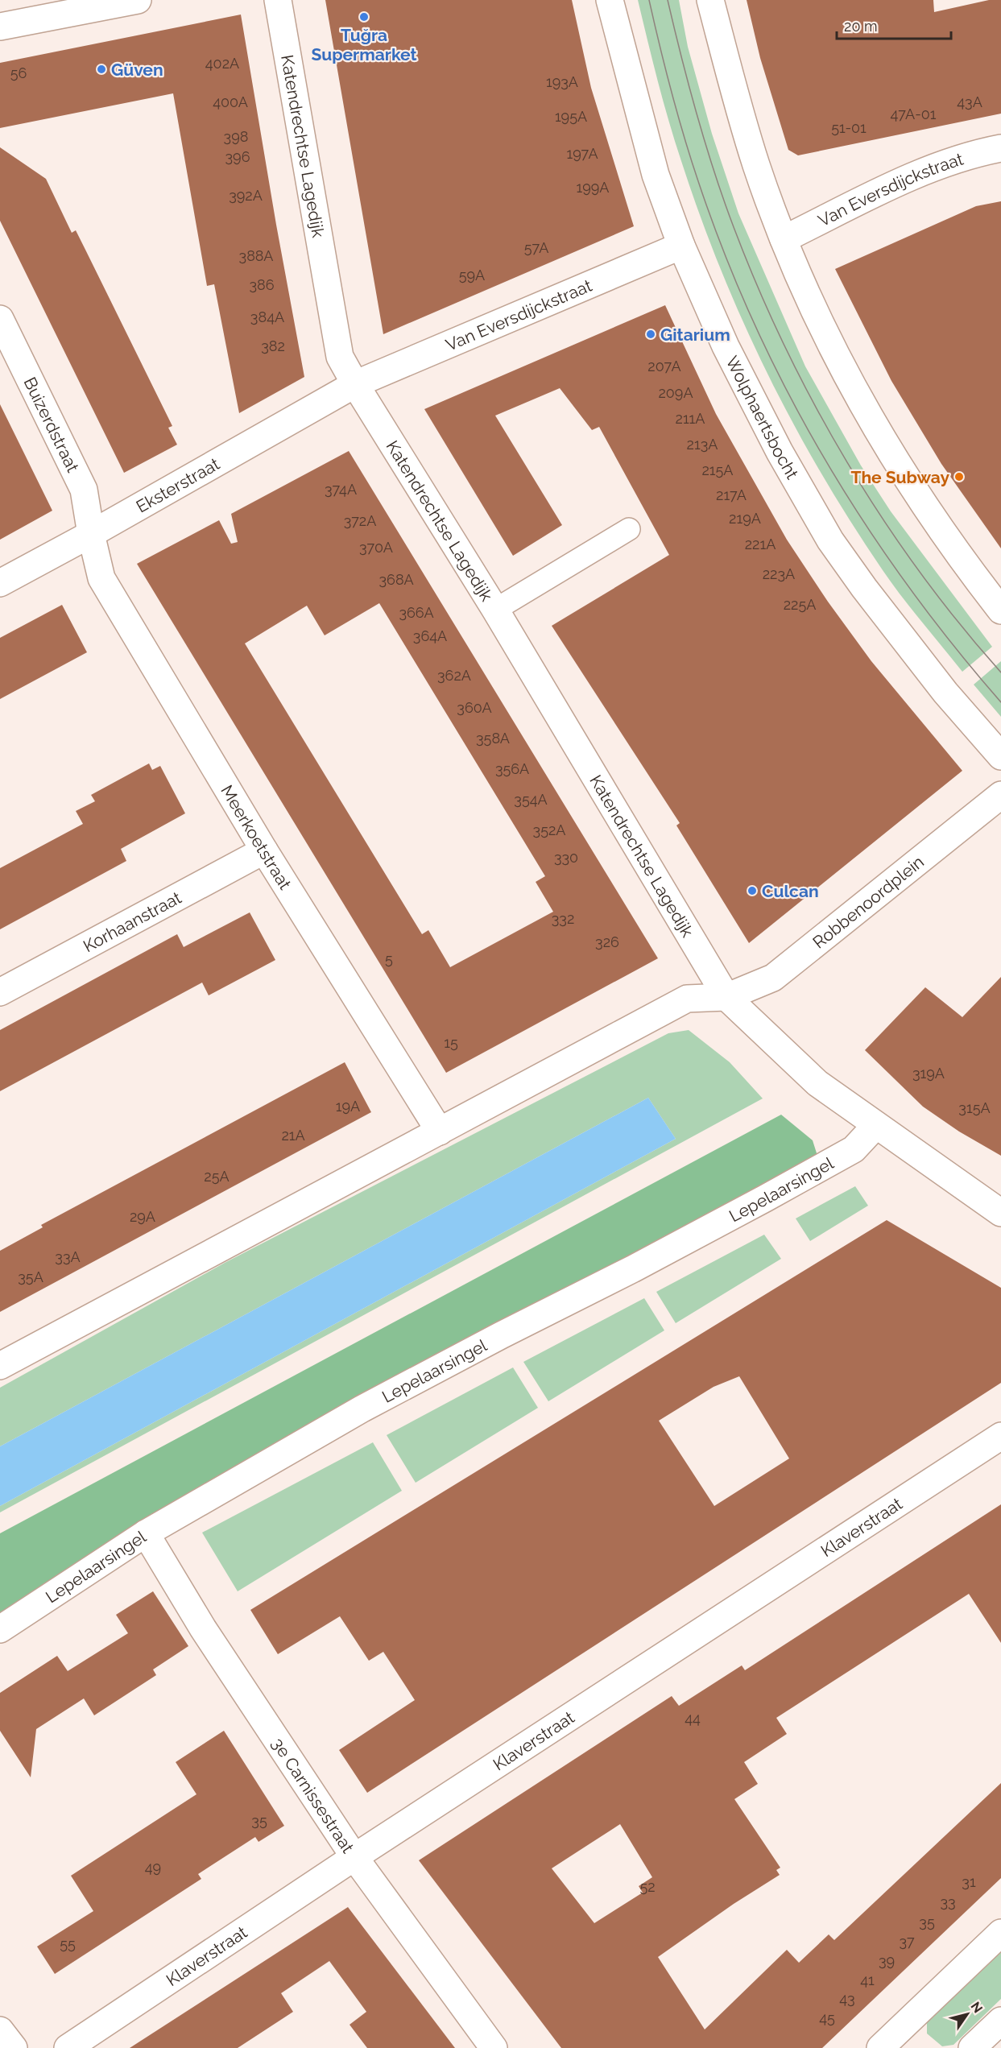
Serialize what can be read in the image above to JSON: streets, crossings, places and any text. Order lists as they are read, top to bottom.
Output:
{
  "streets": {
    "street": [
      "Katendrechtse Lagedijk",
      "Van Eversdijckstraat",
      "Wolphaertsbocht",
      "Buizerdstraat",
      "Eksterstraat",
      "Meerkoetstraat",
      "Robbenoordplein",
      "Korhaanstraat",
      "Lepelaarsingel",
      "Klaverstraat",
      "3e Carnissestraat"
    ]
  },
  "crossings": [
    ["Katendrechtse Lagedijk", "Van Eversdijckstraat"],
    ["Katendrechtse Lagedijk", "Eksterstraat"],
    ["Katendrechtse Lagedijk", "Robbenoordplein"],
    ["Katendrechtse Lagedijk", "Lepelaarsingel"],
    ["Van Eversdijckstraat", "Wolphaertsbocht"],
    ["Van Eversdijckstraat", "Eksterstraat"],
    ["Buizerdstraat", "Eksterstraat"],
    ["Buizerdstraat", "Meerkoetstraat"],
    ["Eksterstraat", "Meerkoetstraat"],
    ["Meerkoetstraat", "Korhaanstraat"],
    ["Lepelaarsingel", "3e Carnissestraat"],
    ["Klaverstraat", "3e Carnissestraat"]
  ],
  "places": [
    "Tuğra Supermarket",
    "Güven",
    "Gitarium",
    "The Subway",
    "Culcan"
  ],
  "house_numbers": [
    "402A",
    "56",
    "193A",
    "400A",
    "43A",
    "47A-01",
    "195A",
    "51-01",
    "398",
    "197A",
    "396",
    "199A",
    "392A",
    "57A",
    "388A",
    "59A",
    "386",
    "384A",
    "382",
    "207A",
    "209A",
    "211A",
    "213A",
    "215A",
    "374A",
    "217A",
    "219A",
    "372A",
    "221A",
    "370A",
    "223A",
    "368A",
    "225A",
    "366A",
    "364A",
    "362A",
    "360A",
    "358A",
    "356A",
    "354A",
    "352A",
    "330",
    "332",
    "326",
    "5",
    "15",
    "319A",
    "19A",
    "315A",
    "21A",
    "25A",
    "29A",
    "33A",
    "35A",
    "44",
    "35",
    "49",
    "31",
    "52",
    "33",
    "35",
    "37",
    "55",
    "39",
    "41",
    "43",
    "45"
  ],
  "scale_bar": "20 m",
  "north": "top right"
}
